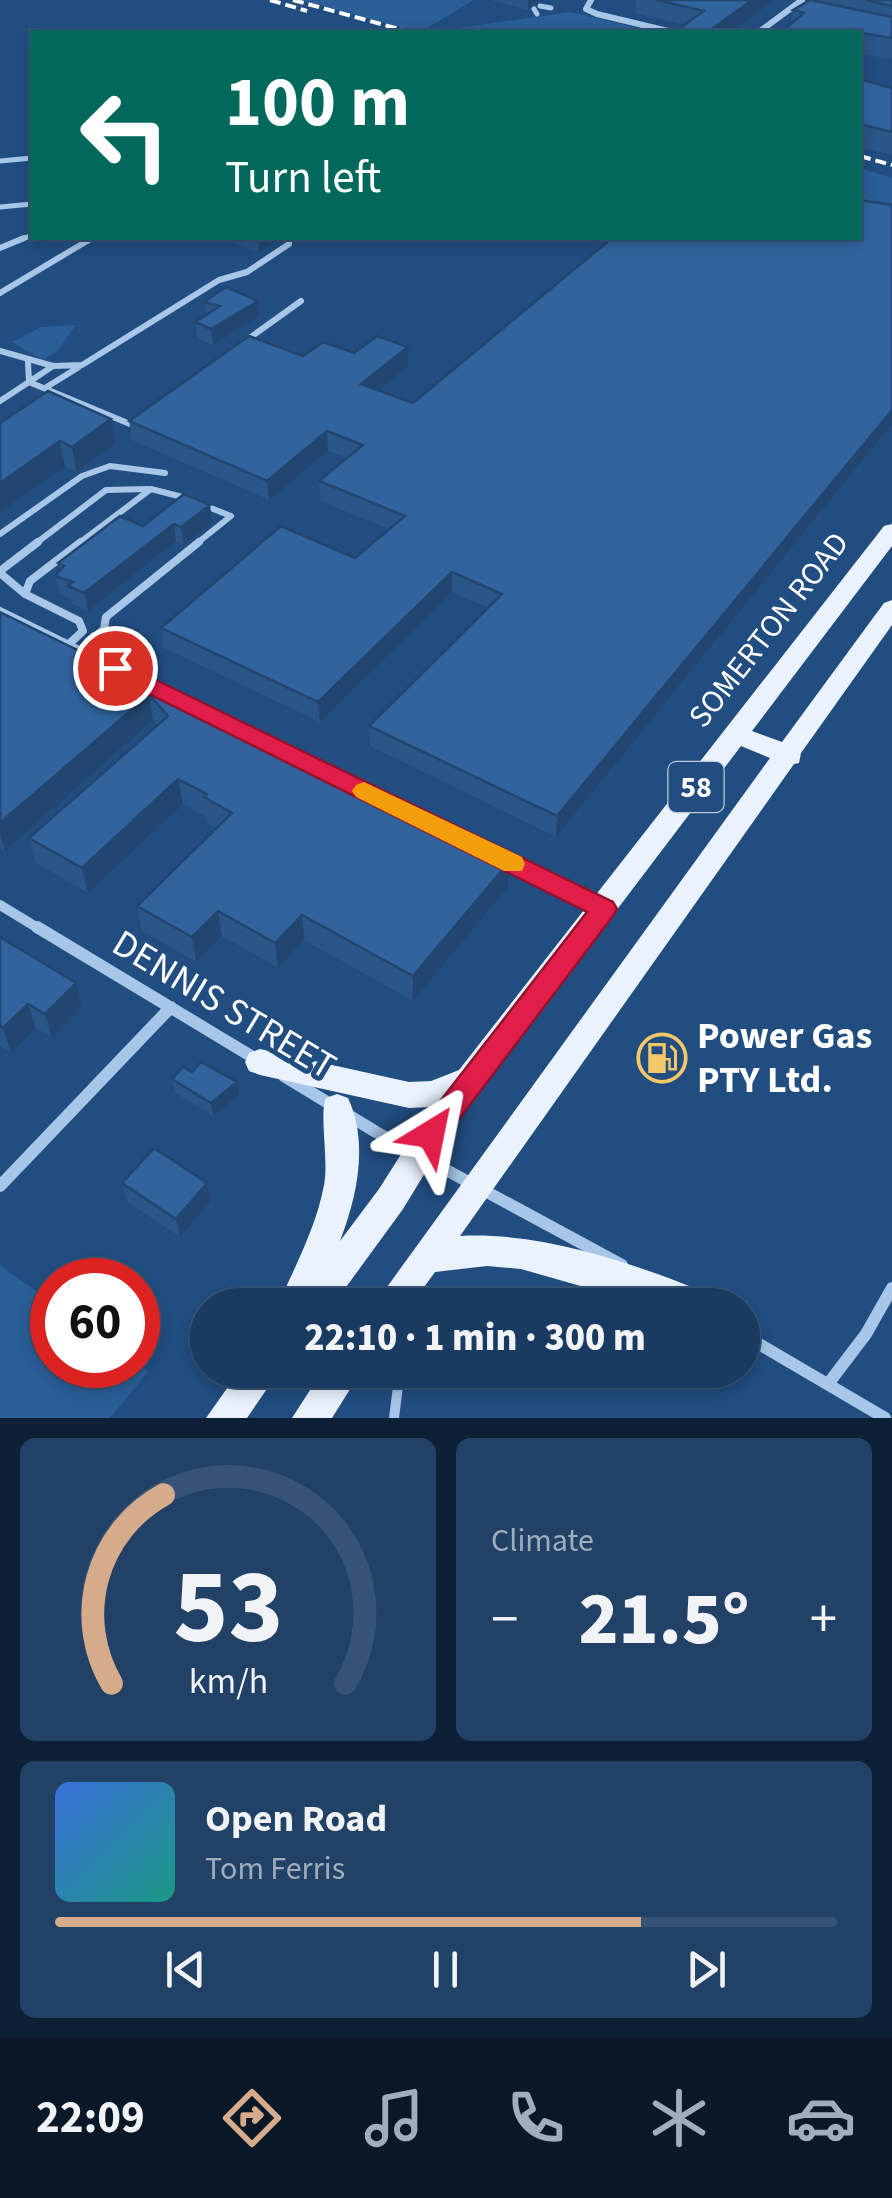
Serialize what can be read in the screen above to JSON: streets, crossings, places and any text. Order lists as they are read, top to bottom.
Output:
{
  "streets": {
    "main road": ["SOMERTON ROAD", "58"],
    "street": ["DENNIS STREET"]
  },
  "crossings": [
    ["SOMERTON ROAD", "DENNIS STREET"],
    ["58", "DENNIS STREET"]
  ],
  "places": {
    "fuel station": ["Power Gas PTY Ltd."]
  },
  "page": {
    "turn": ["100 m", "Turn left"],
    "limit": "60",
    "trip": "22:10 · 1 min · 300 m",
    "tile": "Climate",
    "heat": ["−", "21.5°", "+"],
    "song": ["Open Road", "Tom Ferris"],
    "tabs": "22:09",
    "gauge": ["53", "km/h"]
  }
}
